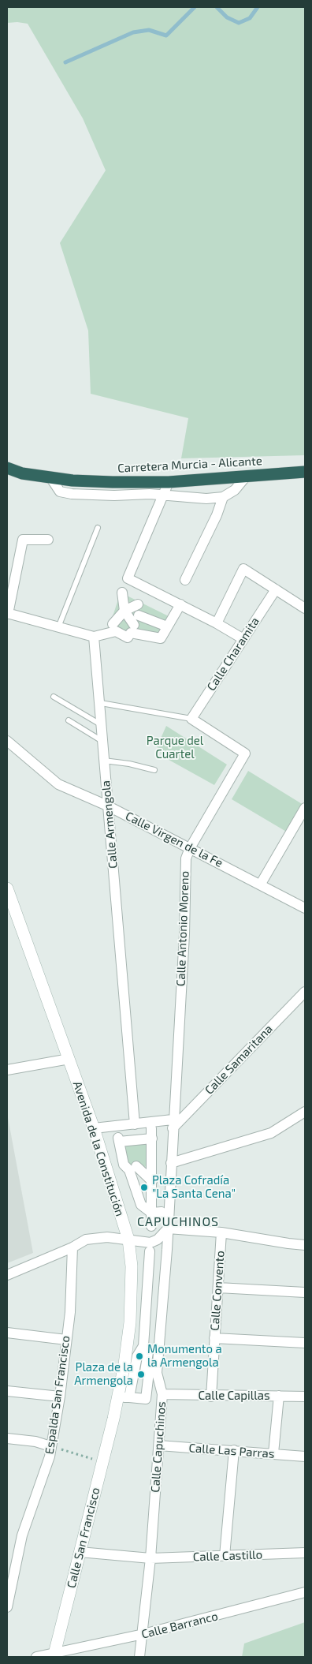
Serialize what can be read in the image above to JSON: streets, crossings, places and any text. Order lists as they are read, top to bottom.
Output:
{
  "streets": {
    "highway": ["Carretera Murcia - Alicante"],
    "street": [
      "Calle Charamita",
      "Calle Armengola",
      "Calle Virgen de la Fe",
      "Calle Antonio Moreno",
      "Calle Samaritana",
      "Avenida de la Constitución",
      "Calle Convento",
      "Espalda San Francisco",
      "Calle Capillas",
      "Calle Capuchinos",
      "Calle Las Parras",
      "Calle San Francisco",
      "Calle Castillo",
      "Calle Barranco"
    ]
  },
  "crossings": [
    ["Calle Charamita", "Calle Antonio Moreno"],
    ["Calle Armengola", "Calle Virgen de la Fe"],
    ["Calle Virgen de la Fe", "Calle Antonio Moreno"],
    ["Calle Antonio Moreno", "Calle Samaritana"],
    ["Calle Antonio Moreno", "Calle Capuchinos"],
    ["Calle Samaritana", "Calle Capuchinos"],
    ["Avenida de la Constitución", "Calle San Francisco"],
    ["Calle Convento", "Calle Capillas"],
    ["Calle Capillas", "Calle Capuchinos"],
    ["Calle Capuchinos", "Calle Las Parras"],
    ["Calle Capuchinos", "Calle Castillo"],
    ["Calle Capuchinos", "Calle Barranco"],
    ["Calle San Francisco", "Calle Castillo"],
    ["Calle San Francisco", "Calle Barranco"]
  ],
  "districts": ["CAPUCHINOS"],
  "parks": ["Parque del Cuartel"],
  "places": ["Plaza Cofradía \"La Santa Cena\"", "Monumento a la Armengola", "Plaza de la Armengola"]
}
